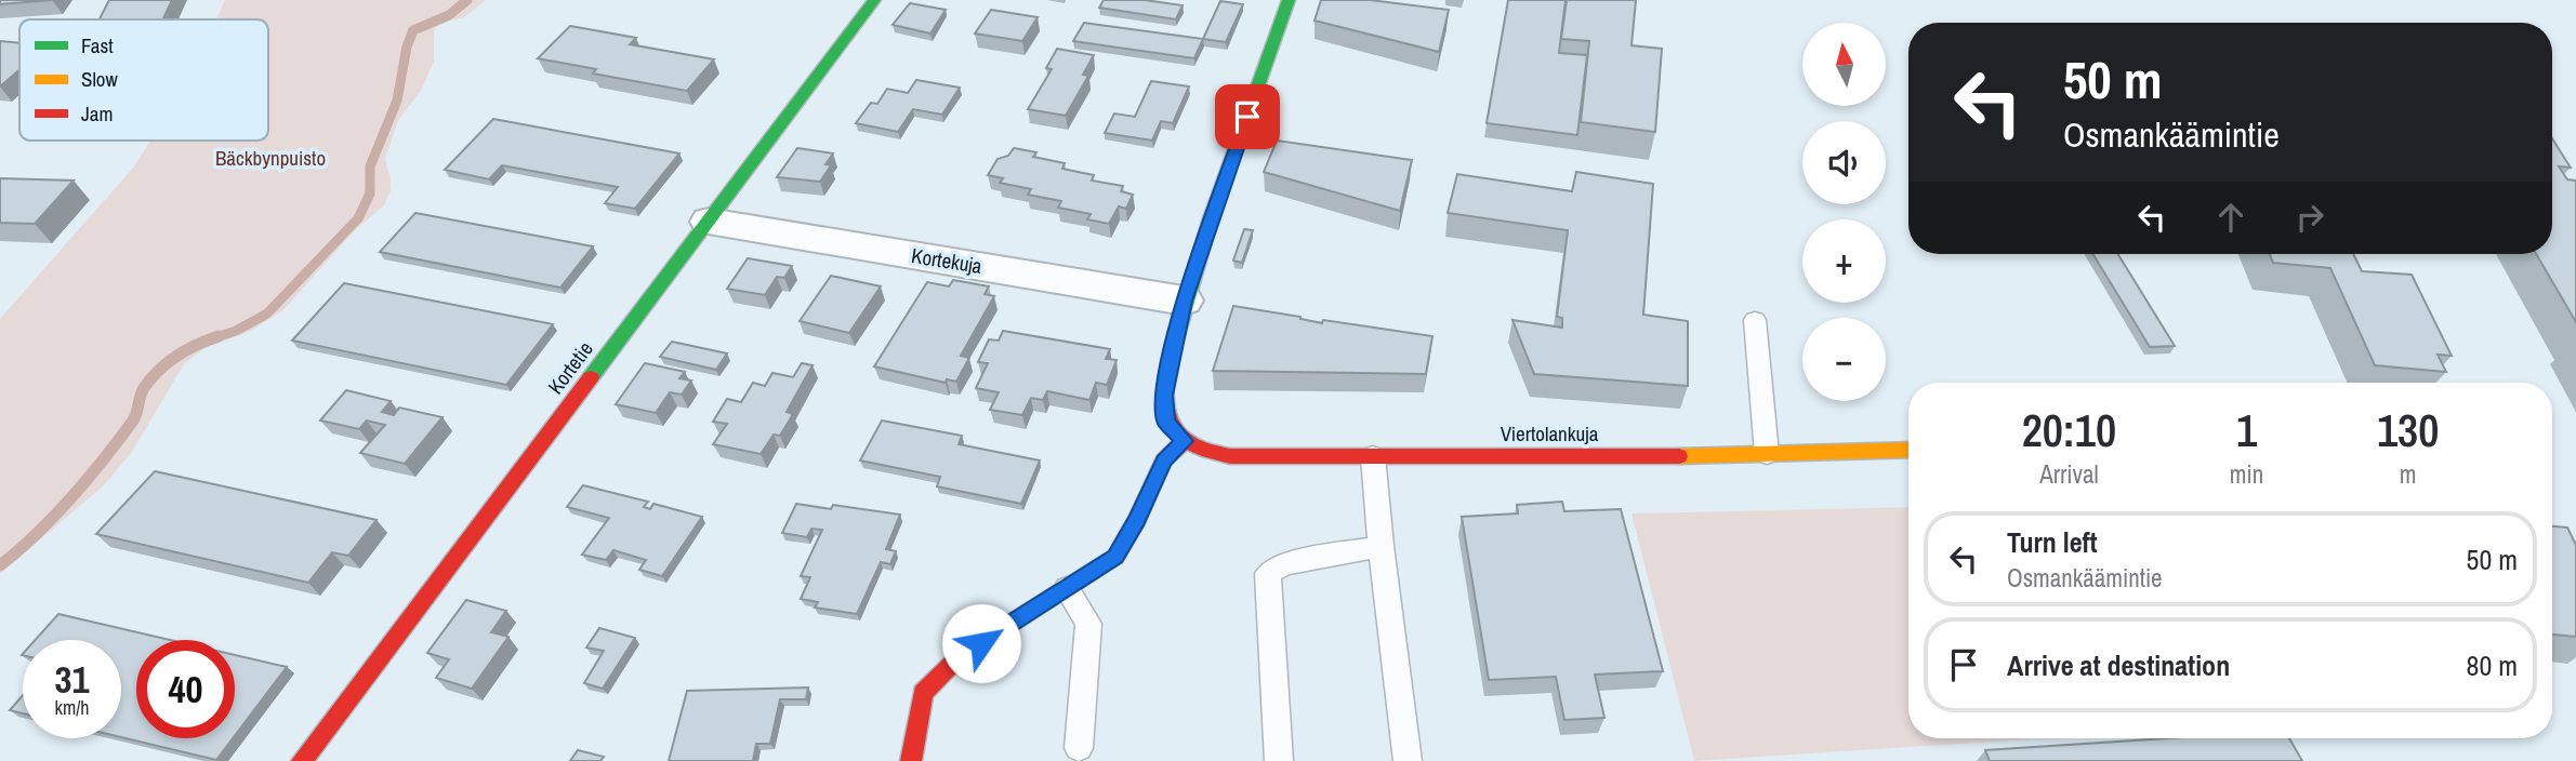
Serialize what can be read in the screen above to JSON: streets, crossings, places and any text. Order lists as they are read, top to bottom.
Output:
{
  "streets": {
    "street": ["Kortekuja", "Kortetie", "Viertolankuja"]
  },
  "crossings": [
    ["Kortekuja", "Kortetie"]
  ],
  "parks": ["Bäckbynpuisto"],
  "legend": ["Fast", "Slow", "Jam"],
  "north": "top",
  "page": {
    "map_buttons": ["+", "−"],
    "turn": ["50 m", "Osmankäämintie"],
    "eta": [
      "20:10",
      "Arrival",
      "1",
      "min",
      "130",
      "m"
    ],
    "list": [
      {
        "name": "Turn left",
        "note": "Osmankäämintie",
        "value": "50 m"
      },
      {
        "name": "Arrive at destination",
        "value": "80 m"
      }
    ],
    "speed": "31 km/h",
    "limit": "40"
  }
}
